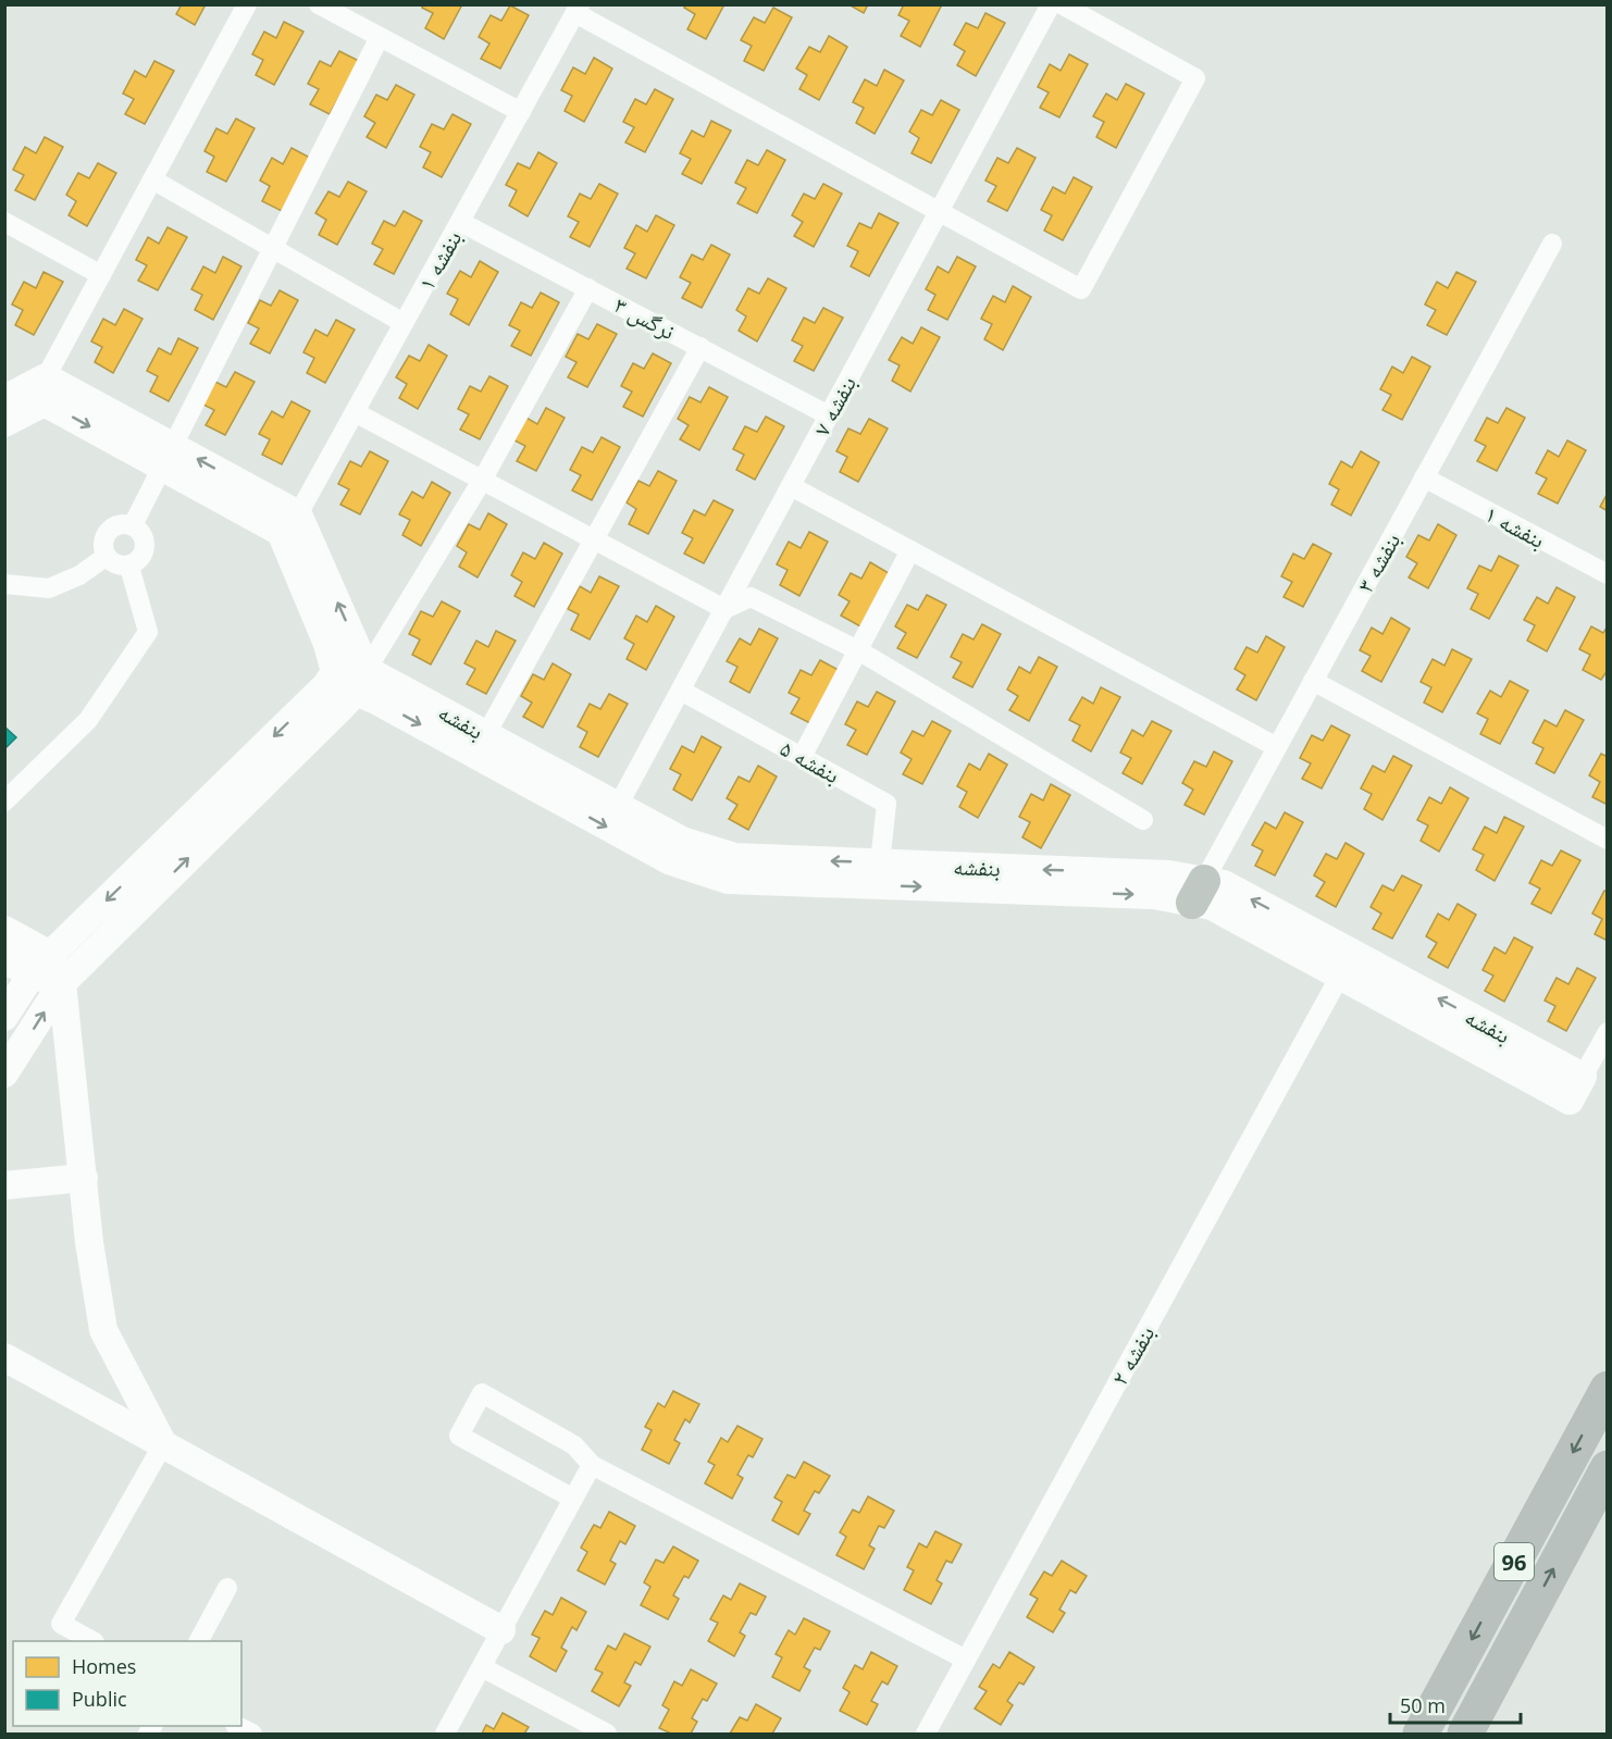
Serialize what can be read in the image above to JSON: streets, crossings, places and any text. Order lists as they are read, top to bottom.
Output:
{
  "streets": {
    "highway": ["96"],
    "street": [
      "بنفشه ۱",
      "نرگس ۳",
      "بنفشه ۷",
      "بنفشه ۳",
      "بنفشه",
      "بنفشه ۵",
      "بنفشه ۲"
    ]
  },
  "crossings": [
    ["بنفشه ۱", "نرگس ۳"],
    ["بنفشه ۱", "بنفشه ۳"],
    ["نرگس ۳", "بنفشه ۷"],
    ["بنفشه ۷", "بنفشه"],
    ["بنفشه ۷", "بنفشه ۵"],
    ["بنفشه ۳", "بنفشه"],
    ["بنفشه", "بنفشه ۵"],
    ["بنفشه", "بنفشه ۲"]
  ],
  "legend": ["Homes", "Public"],
  "scale_bar": "50 m"
}
